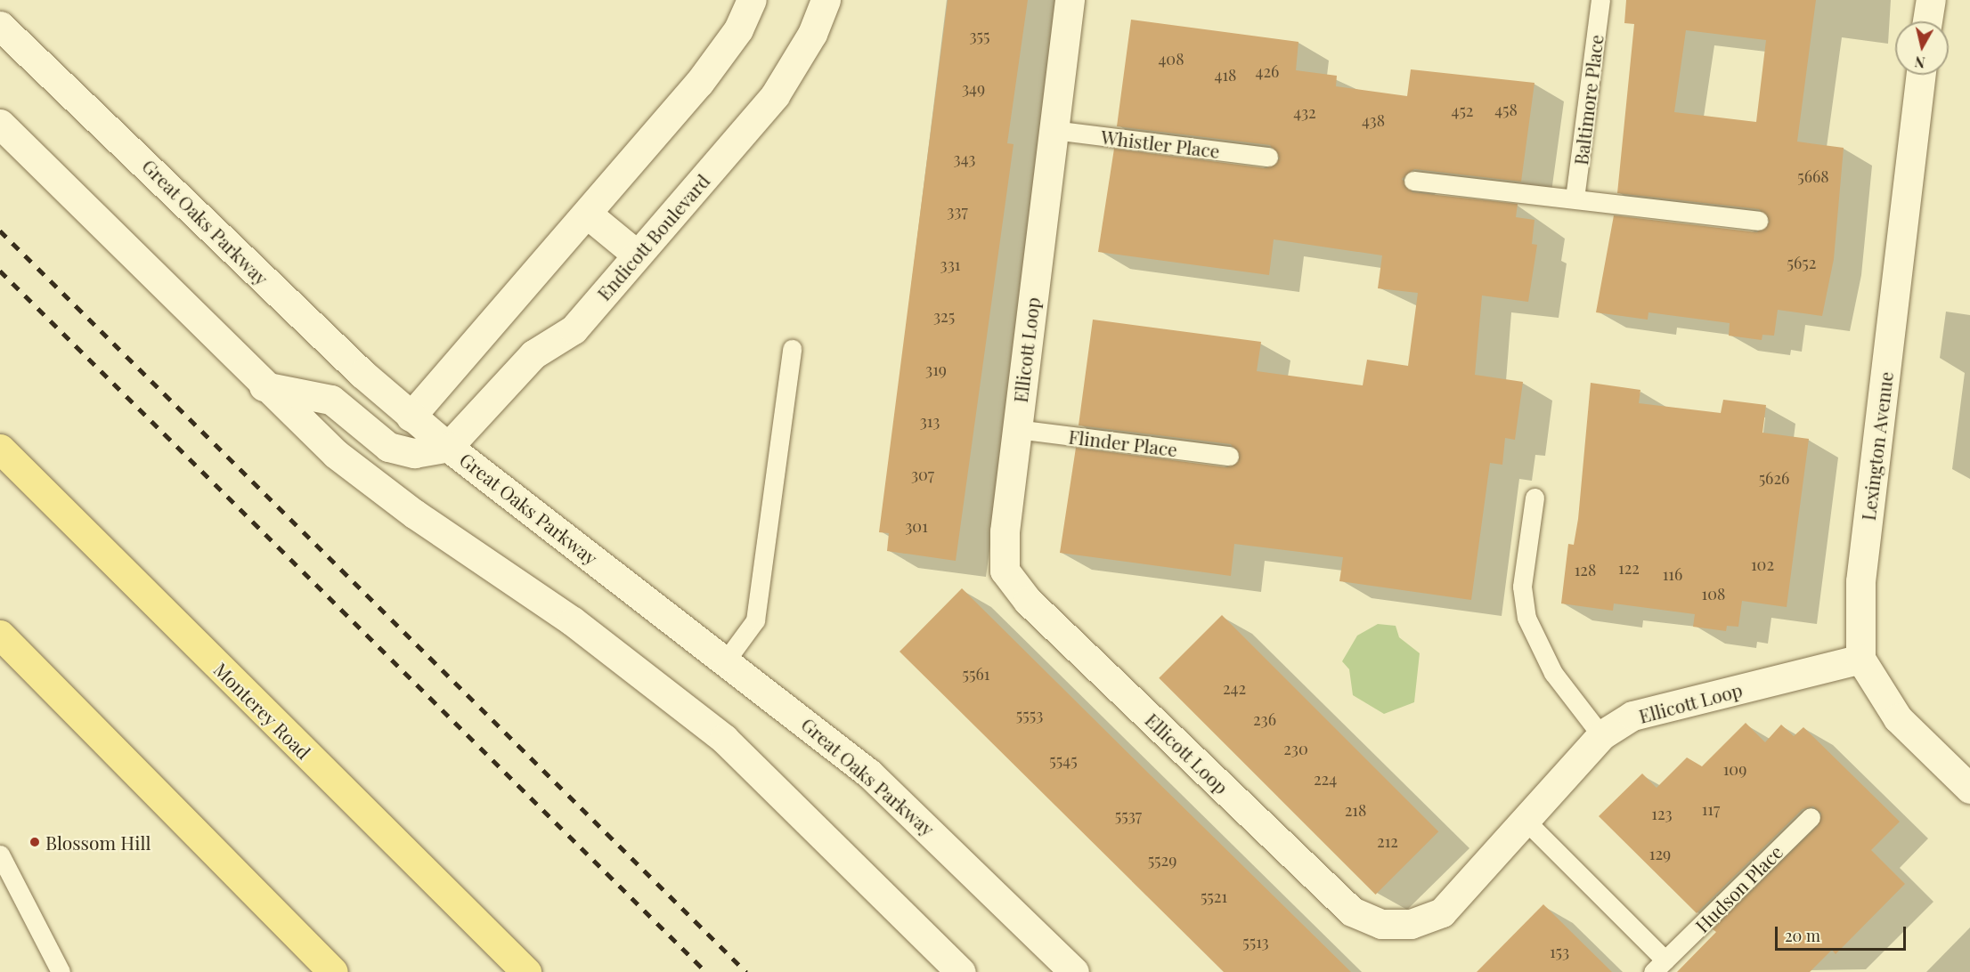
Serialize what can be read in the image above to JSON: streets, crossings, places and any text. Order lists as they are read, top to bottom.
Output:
{
  "streets": {
    "main road": ["Monterey Road"],
    "street": [
      "Great Oaks Parkway",
      "Endicott Boulevard",
      "Ellicott Loop",
      "Lexington Avenue"
    ],
    "lane": [
      "Baltimore Place",
      "Whistler Place",
      "Flinder Place",
      "Hudson Place"
    ]
  },
  "crossings": [
    ["Whistler Place", "Ellicott Loop"],
    ["Great Oaks Parkway", "Endicott Boulevard"],
    ["Ellicott Loop", "Flinder Place"],
    ["Ellicott Loop", "Lexington Avenue"],
    ["Ellicott Loop", "Hudson Place"]
  ],
  "places": ["Blossom Hill"],
  "house_numbers": [
    "355",
    "408",
    "426",
    "418",
    "349",
    "458",
    "452",
    "432",
    "438",
    "343",
    "5668",
    "337",
    "5652",
    "331",
    "325",
    "319",
    "313",
    "307",
    "5626",
    "301",
    "102",
    "122",
    "128",
    "116",
    "108",
    "5561",
    "242",
    "5553",
    "236",
    "230",
    "5545",
    "109",
    "224",
    "117",
    "218",
    "123",
    "5537",
    "212",
    "129",
    "5529",
    "5521",
    "5513",
    "153"
  ],
  "scale_bar": "20 m",
  "north": "bottom"
}
